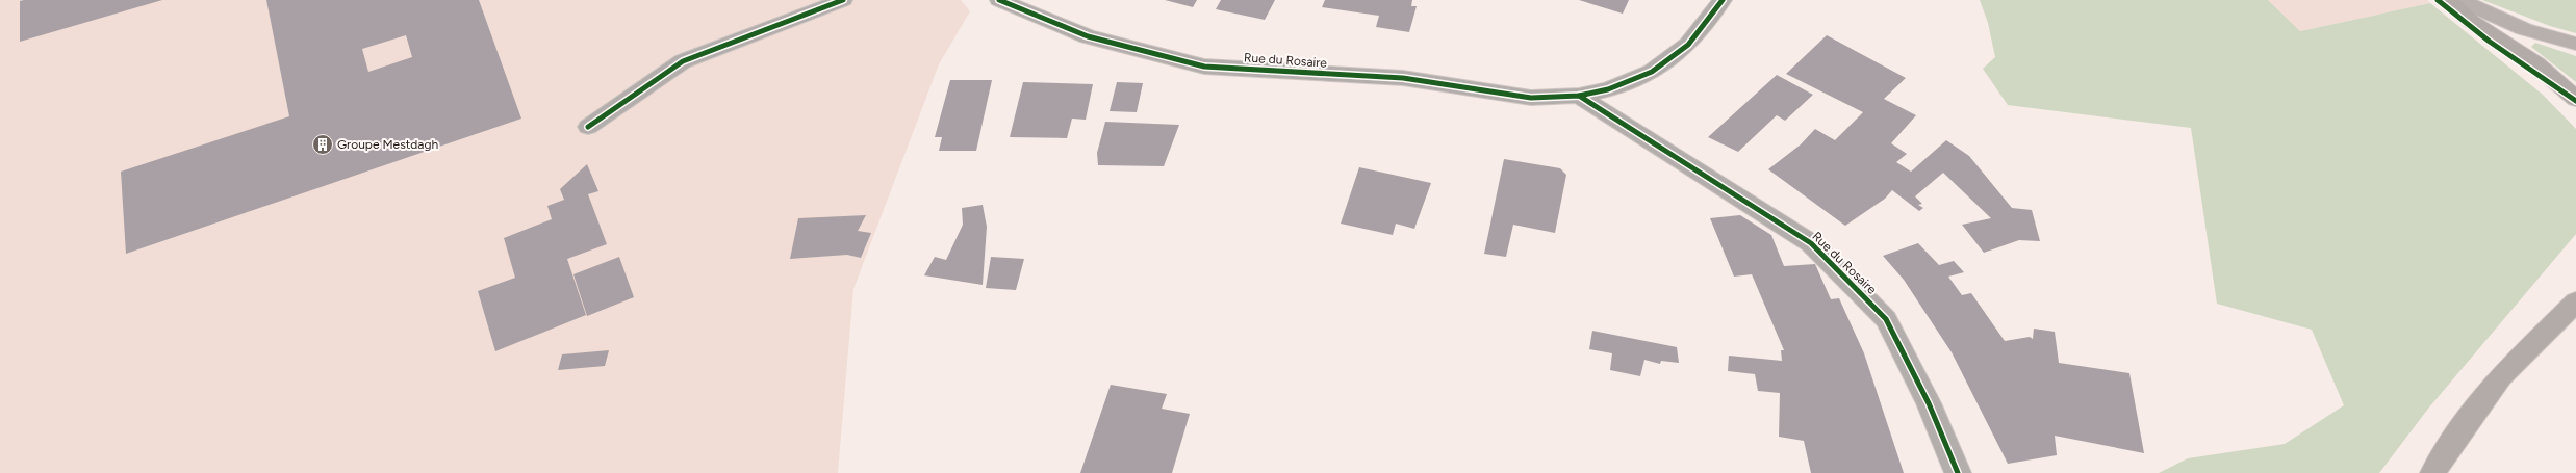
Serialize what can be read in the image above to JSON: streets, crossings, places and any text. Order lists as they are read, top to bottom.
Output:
{
  "streets": {
    "street": ["Rue du Rosaire"]
  },
  "places": {
    "building": ["Groupe Mestdagh"]
  }
}
